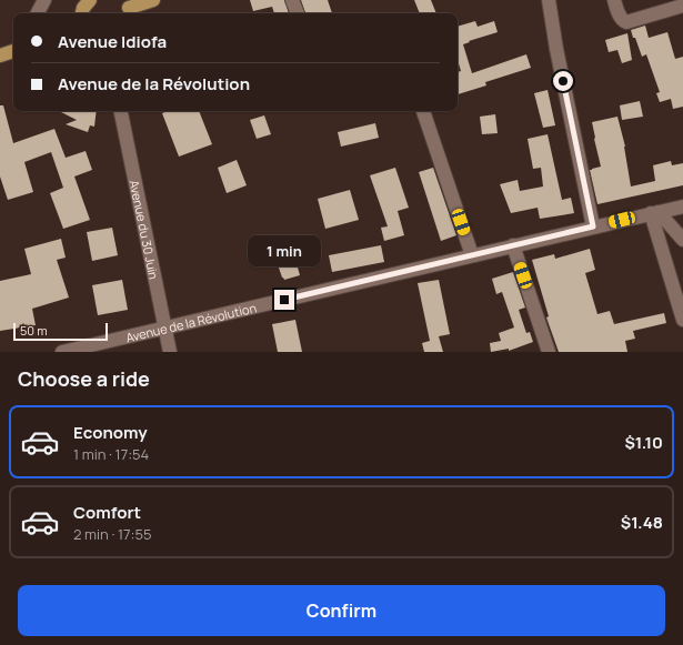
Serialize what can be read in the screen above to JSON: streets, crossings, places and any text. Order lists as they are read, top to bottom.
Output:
{
  "streets": {
    "street": ["Avenue du 30 Juin", "Avenue de la Révolution"]
  },
  "crossings": [
    ["Avenue du 30 Juin", "Avenue de la Révolution"]
  ],
  "scale_bar": "50 m",
  "page": {
    "banner": ["Avenue Idiofa", "Avenue de la Révolution"],
    "bubble": "1 min",
    "scale": "50 m",
    "heading": "Choose a ride",
    "list": [
      {
        "name": "Economy",
        "note": "1 min · 17:54",
        "value": "$1.10"
      },
      {
        "name": "Comfort",
        "note": "2 min · 17:55",
        "value": "$1.48"
      }
    ],
    "buttons": "Confirm"
  }
}
